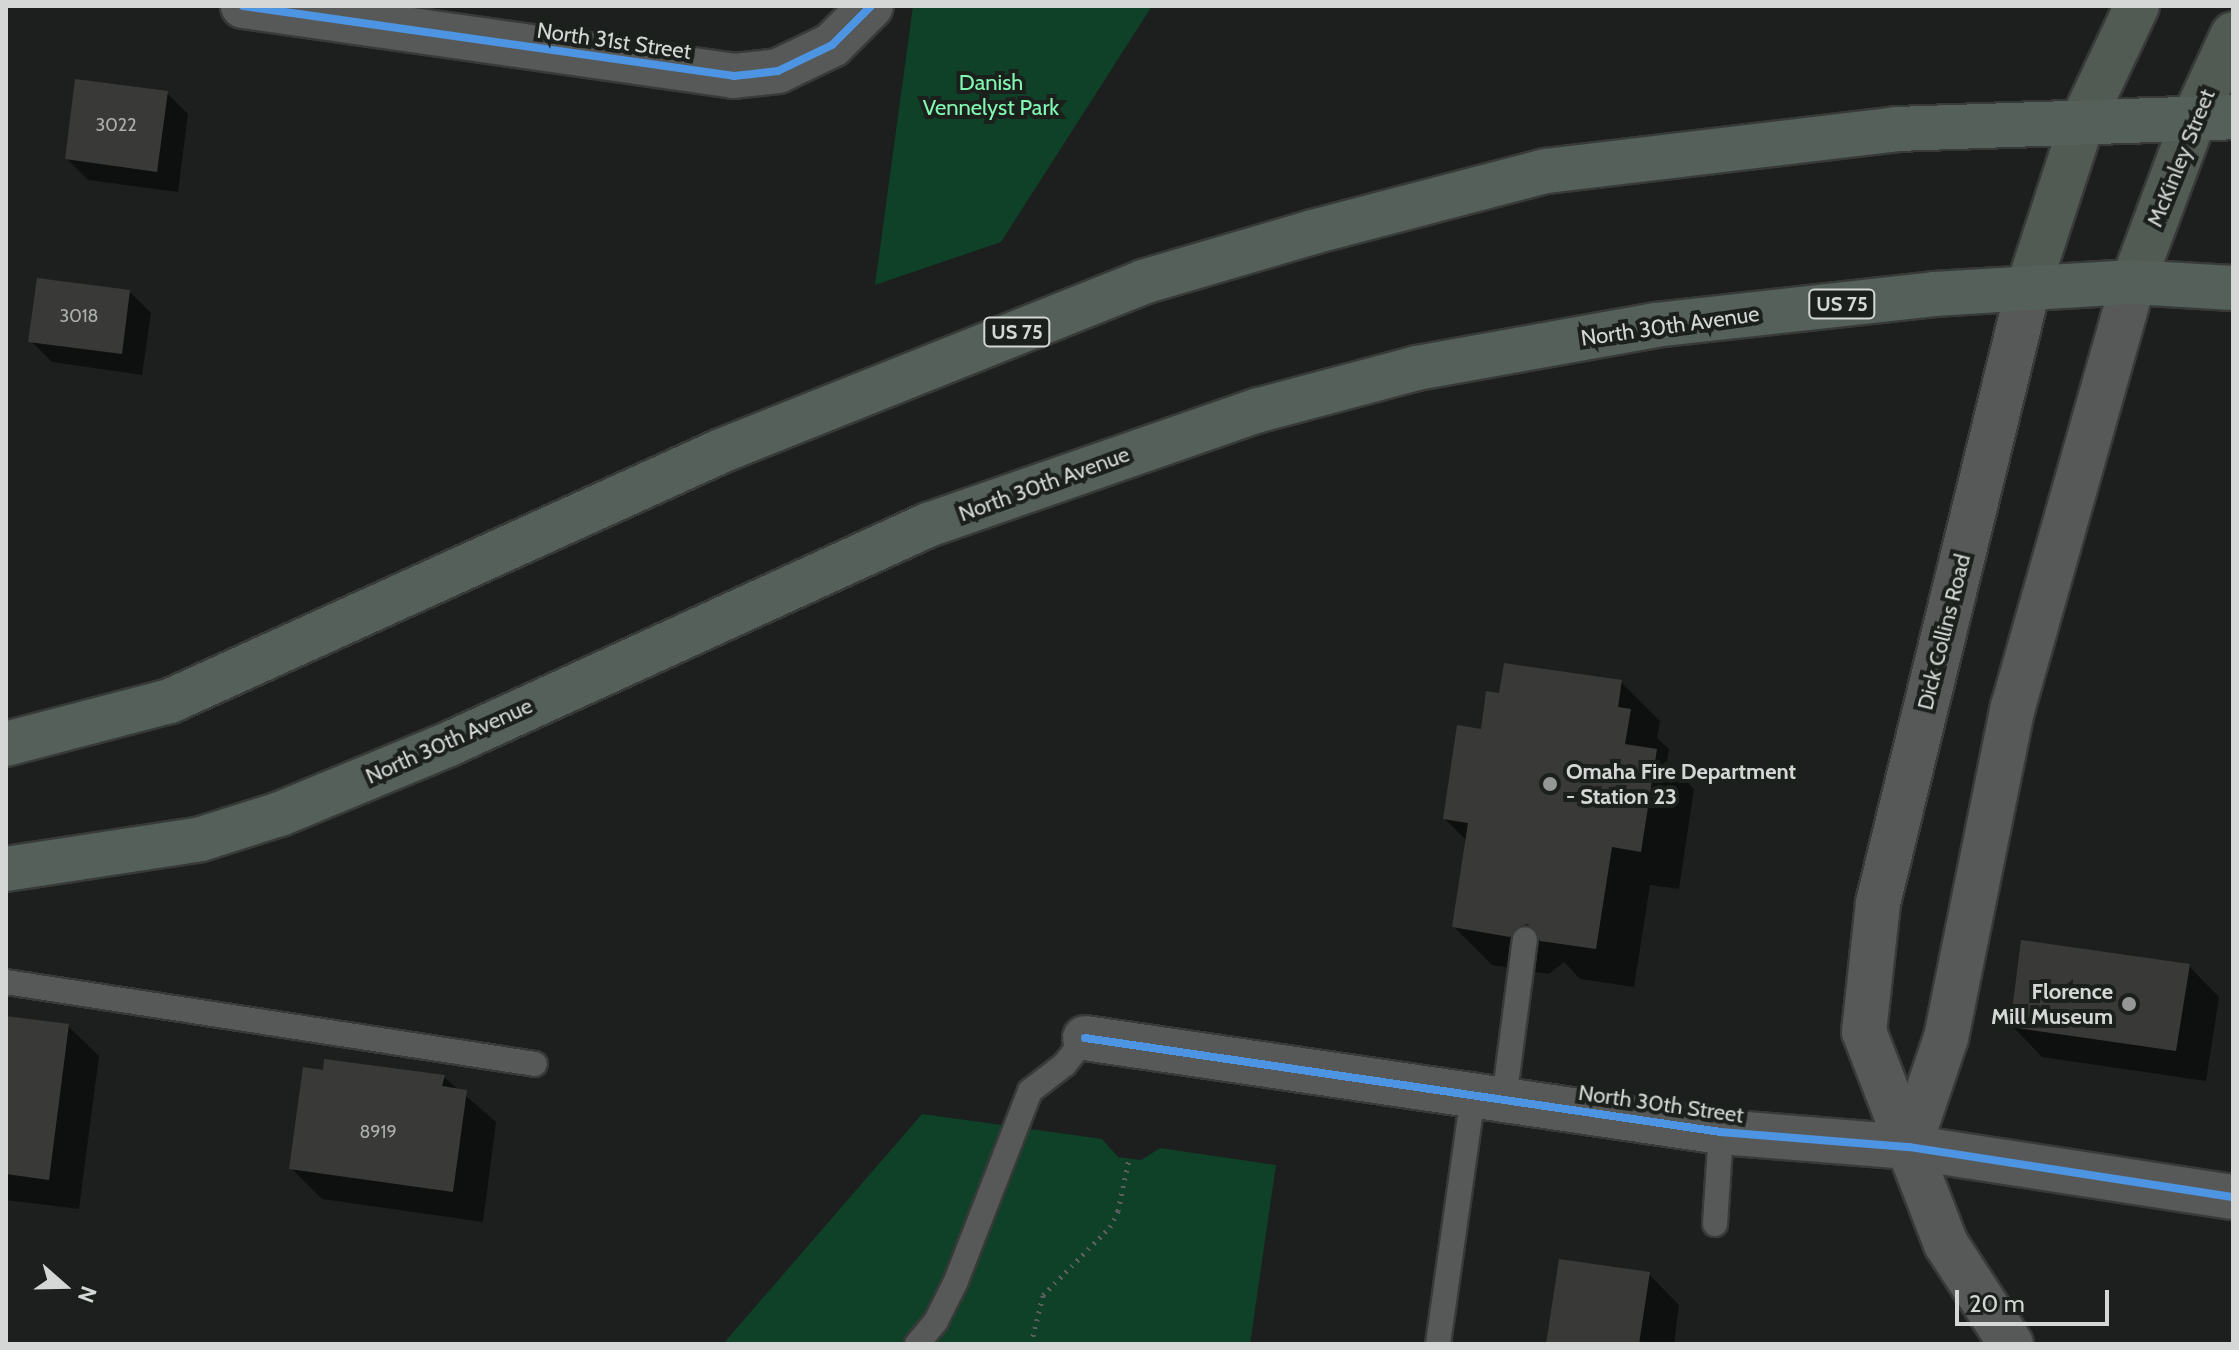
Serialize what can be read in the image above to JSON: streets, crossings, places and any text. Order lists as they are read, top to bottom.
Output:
{
  "streets": {
    "highway": ["US 75", "North 30th Avenue"],
    "main road": [
      "North 31st Street",
      "McKinley Street",
      "Dick Collins Road",
      "North 30th Street"
    ]
  },
  "crossings": [
    ["McKinley Street", "North 30th Avenue"],
    ["US 75", "Dick Collins Road"],
    ["North 30th Avenue", "Dick Collins Road"],
    ["Dick Collins Road", "North 30th Street"]
  ],
  "parks": ["Danish Vennelyst Park"],
  "places": ["Omaha Fire Department - Station 23", "Florence Mill Museum"],
  "house_numbers": ["3022", "3018", "8919"],
  "scale_bar": "20 m",
  "north": "right"
}
